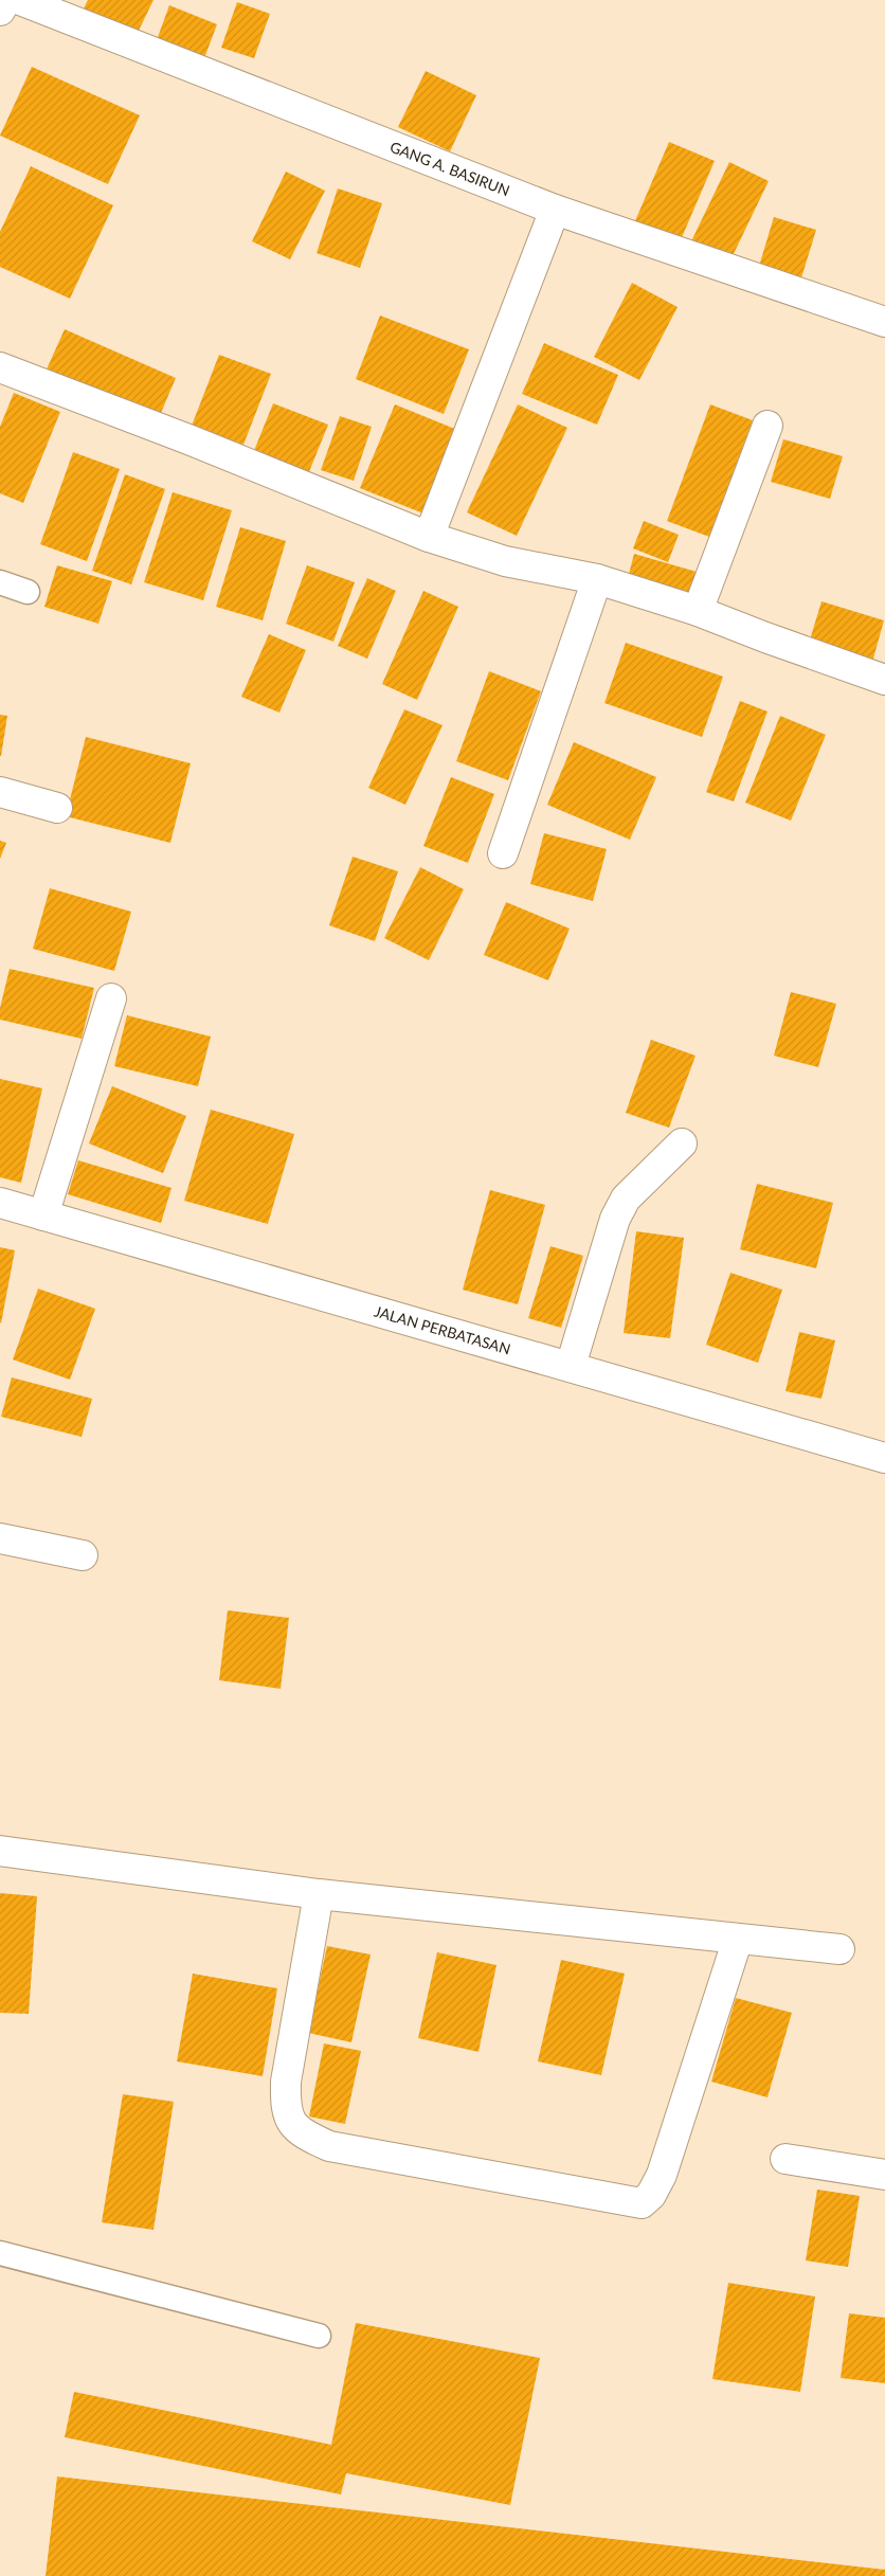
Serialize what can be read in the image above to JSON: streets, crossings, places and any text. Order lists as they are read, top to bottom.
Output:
{
  "streets": {
    "main road": ["GANG A. BASIRUN", "JALAN PERBATASAN"]
  }
}
